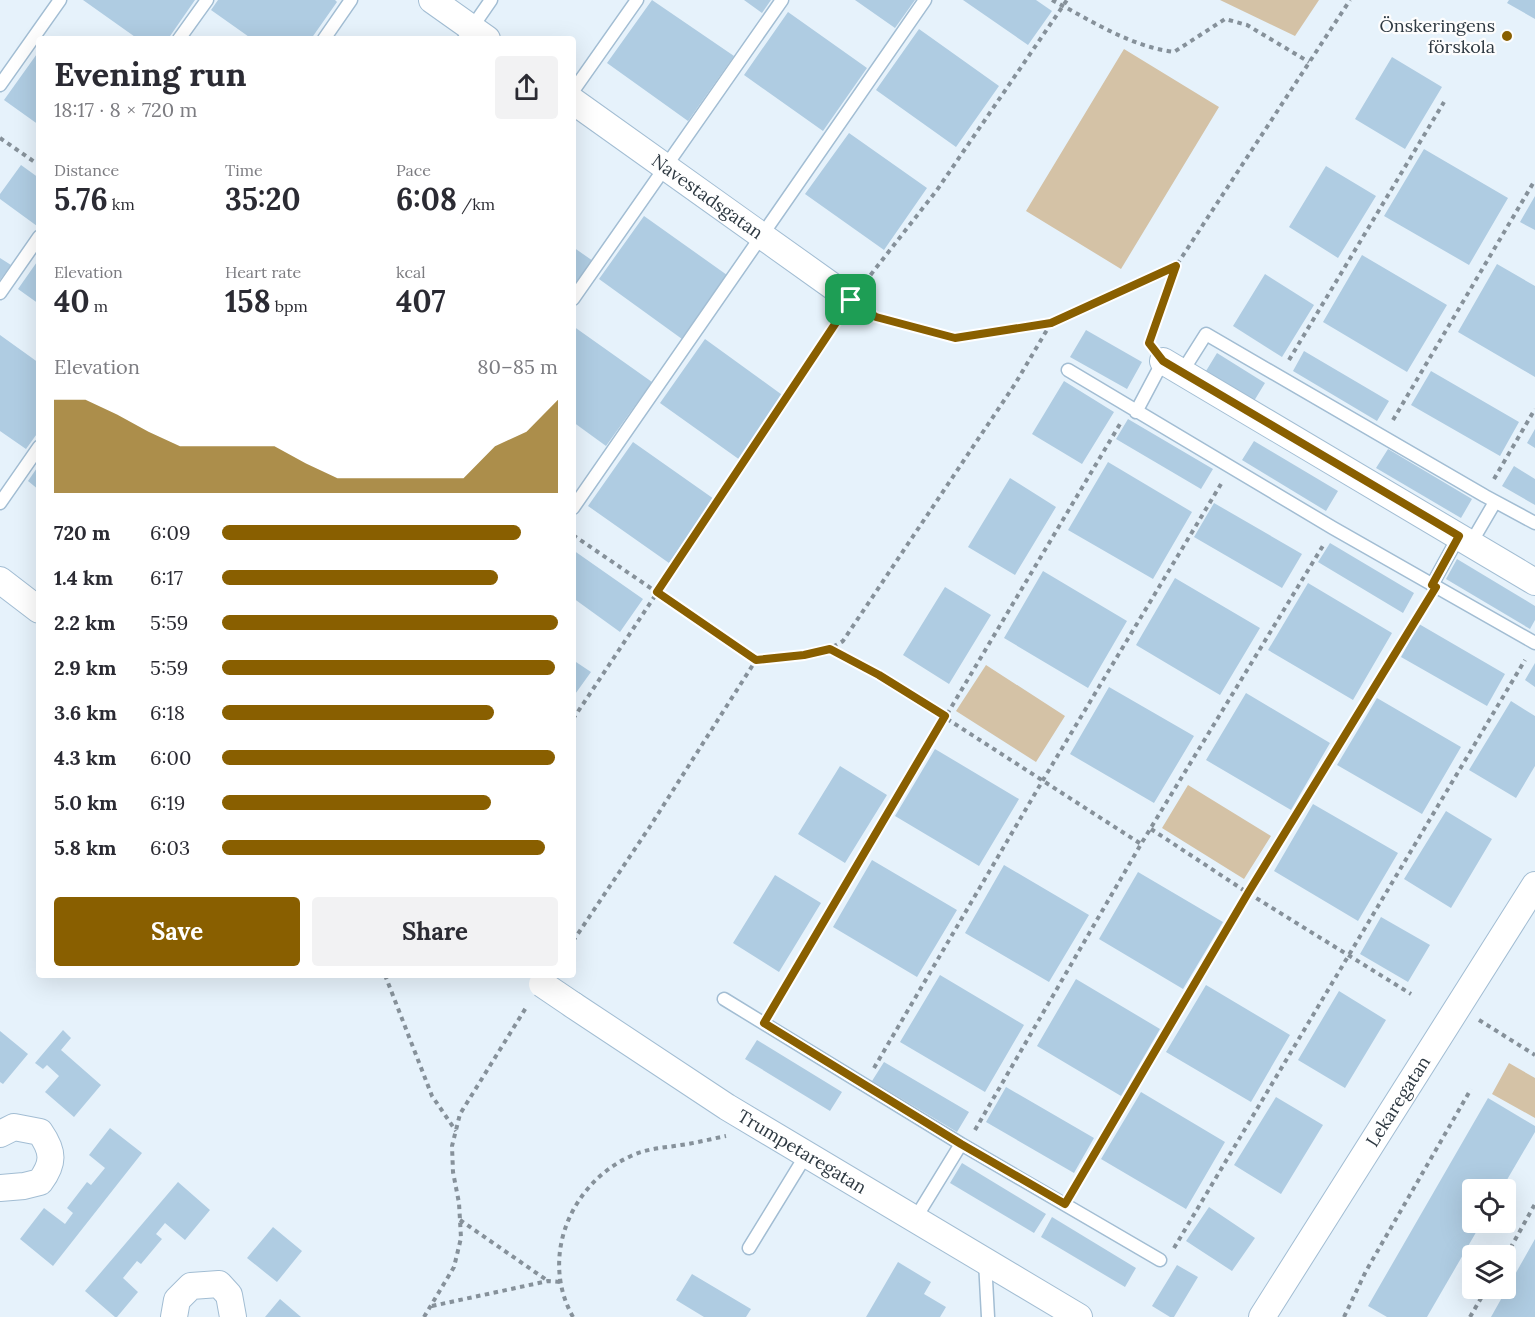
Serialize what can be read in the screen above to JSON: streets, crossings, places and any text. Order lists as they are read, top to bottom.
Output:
{
  "streets": {
    "street": ["Navestadsgatan", "Lekaregatan", "Trumpetaregatan"]
  },
  "places": ["Önskeringens förskola"],
  "page": {
    "heading": ["Evening run", "18:17 · 8 × 720 m"],
    "stats": [
      ["Distance", "5.76 km"],
      ["Time", "35:20"],
      ["Pace", "6:08 /km"],
      ["Elevation", "40 m"],
      ["Heart rate", "158 bpm"],
      ["kcal", "407"]
    ],
    "chart": ["Elevation", "80–85 m"],
    "list": [
      {
        "name": "720 m",
        "note": "6:09"
      },
      {
        "name": "1.4 km",
        "note": "6:17"
      },
      {
        "name": "2.2 km",
        "note": "5:59"
      },
      {
        "name": "2.9 km",
        "note": "5:59"
      },
      {
        "name": "3.6 km",
        "note": "6:18"
      },
      {
        "name": "4.3 km",
        "note": "6:00"
      },
      {
        "name": "5.0 km",
        "note": "6:19"
      },
      {
        "name": "5.8 km",
        "note": "6:03"
      }
    ],
    "buttons": ["Save", "Share"]
  }
}
